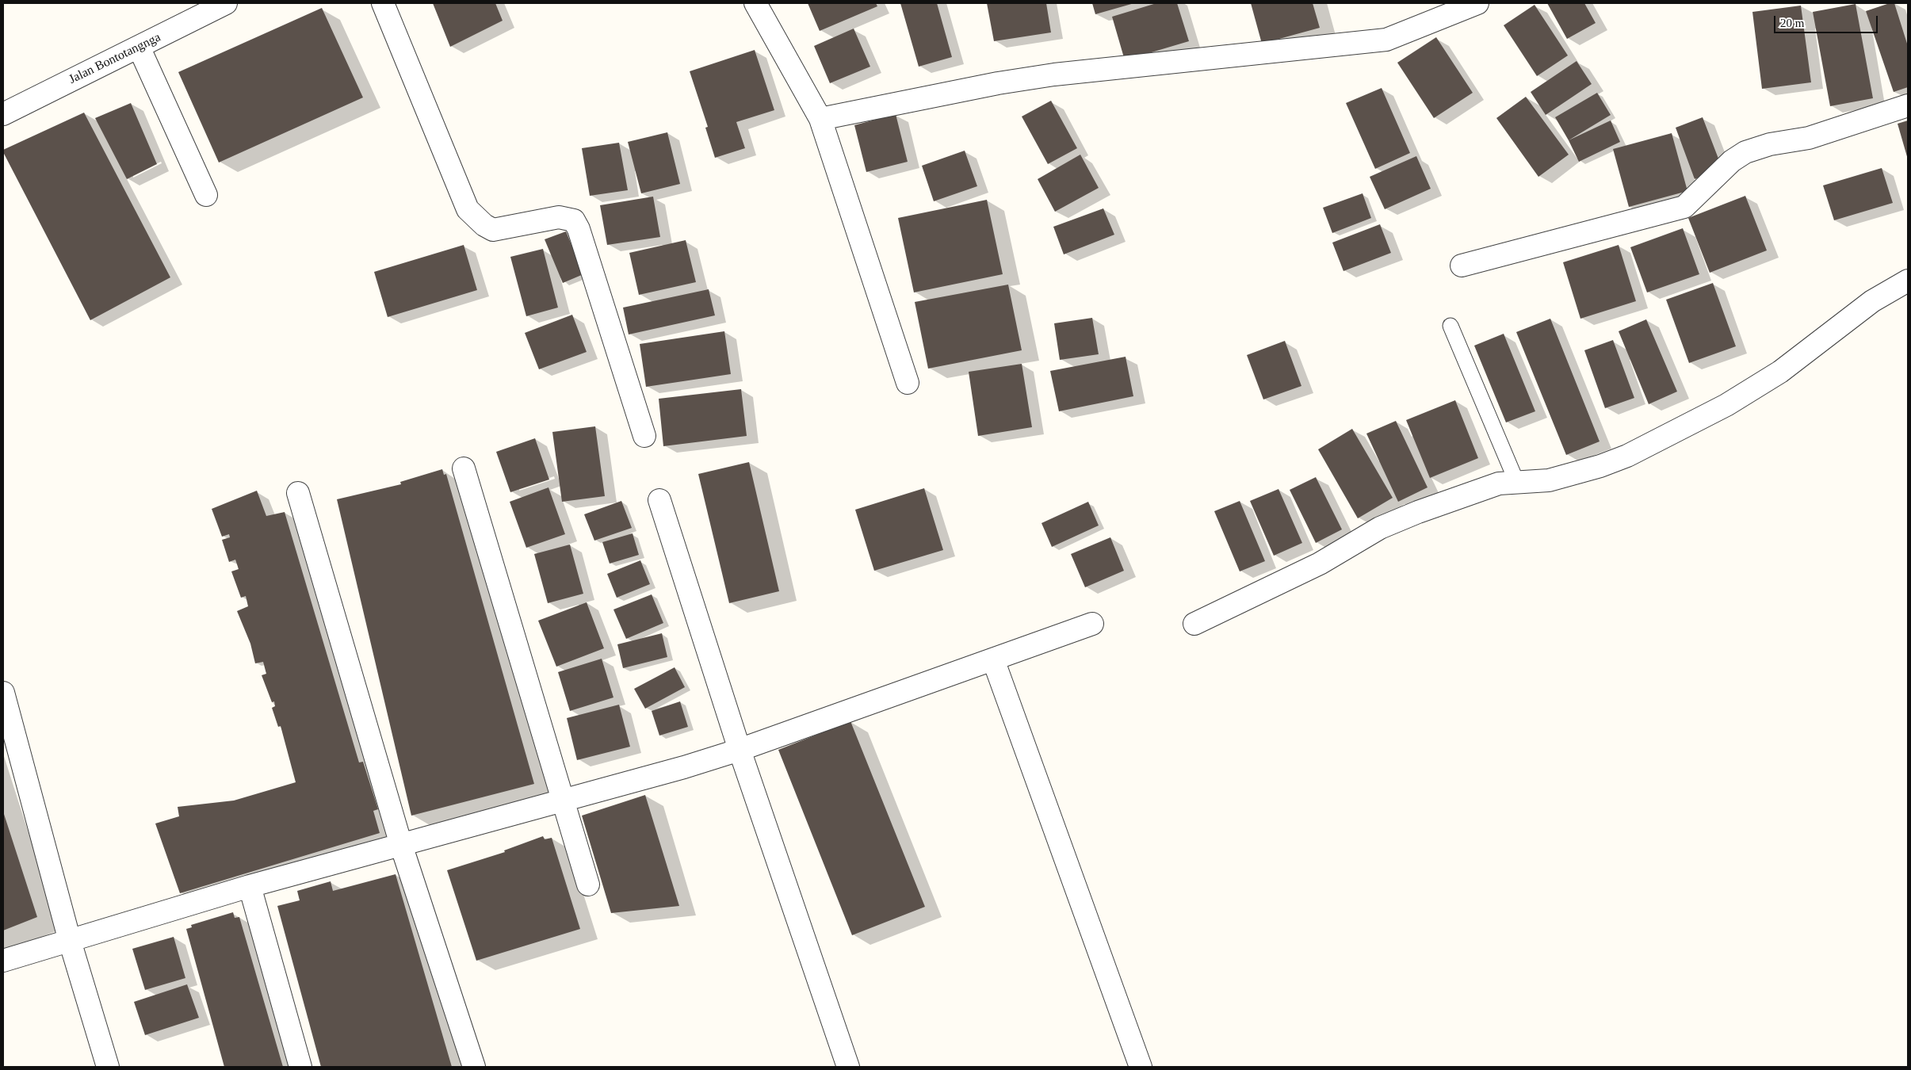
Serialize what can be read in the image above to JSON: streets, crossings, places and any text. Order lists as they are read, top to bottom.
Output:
{
  "streets": {
    "street": ["Jalan Bontotangnga"]
  },
  "scale_bar": "20 m"
}
